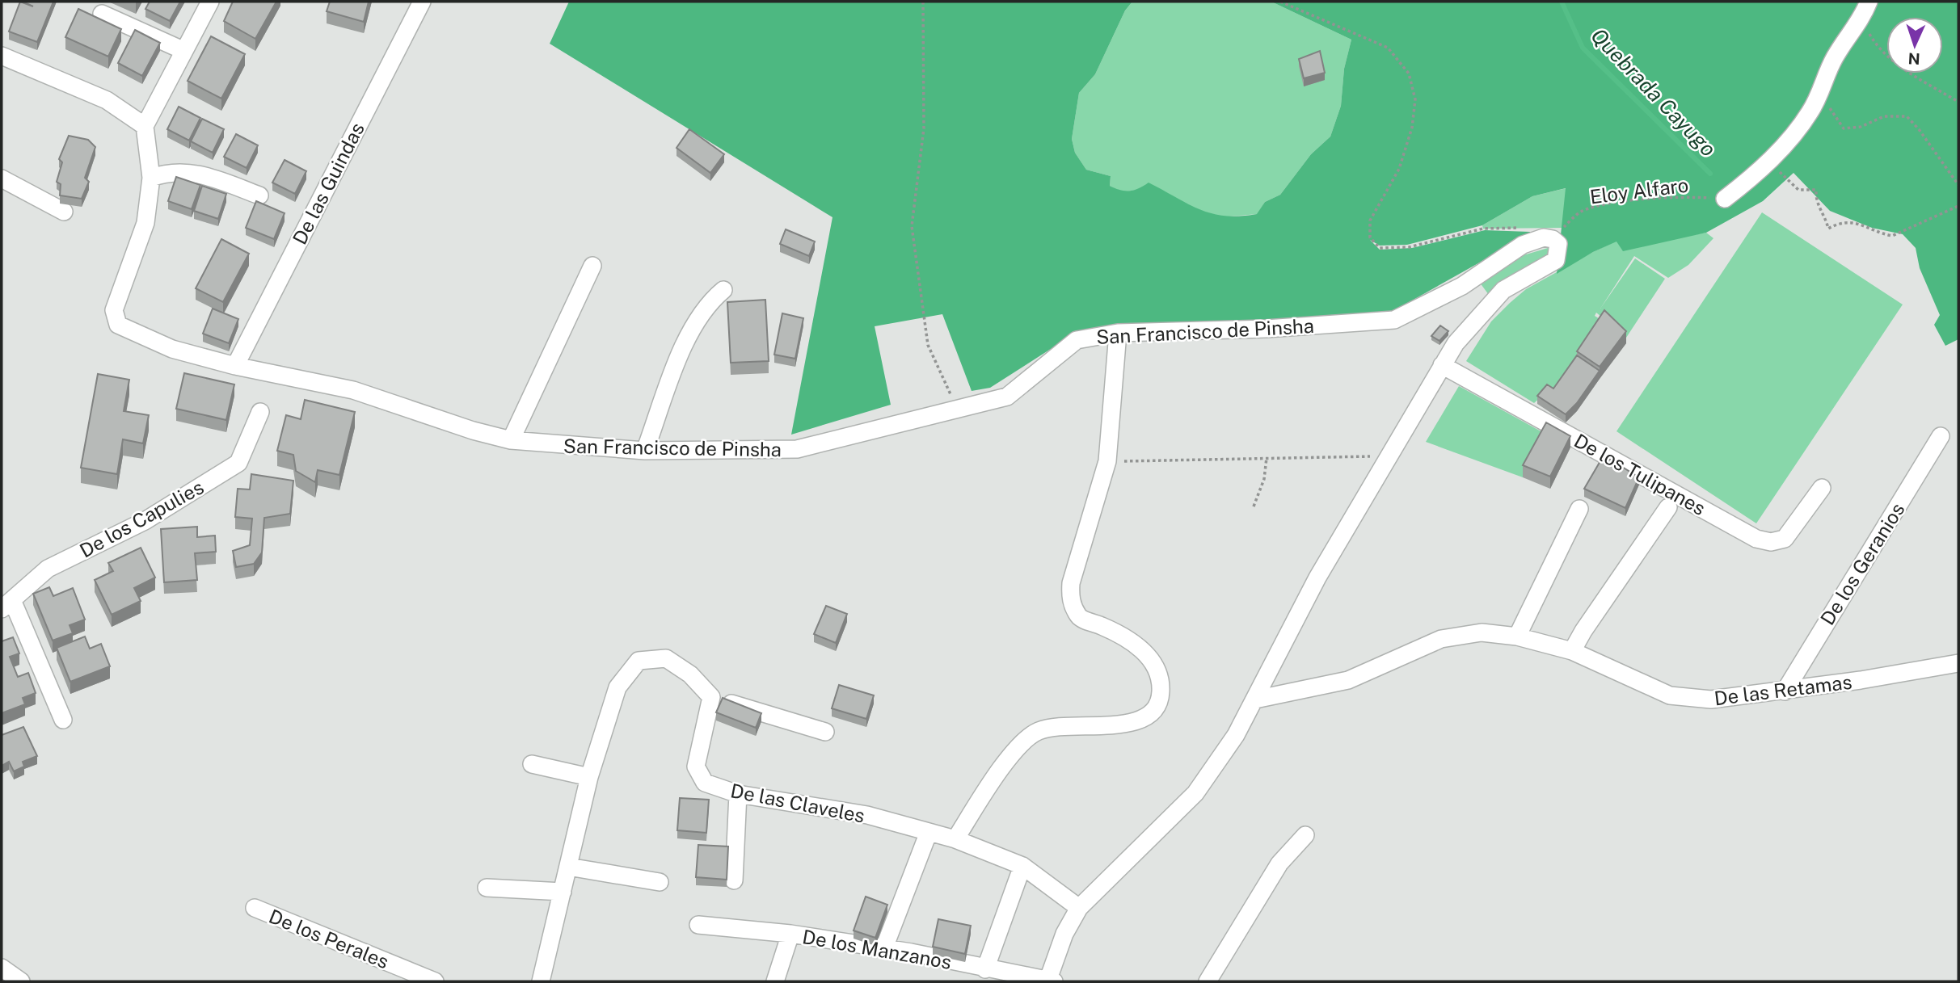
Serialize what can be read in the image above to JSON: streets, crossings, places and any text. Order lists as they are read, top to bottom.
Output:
{
  "streets": {
    "street": [
      "De las Guindas",
      "San Francisco de Pinsha",
      "De los Tulipanes",
      "De los Capulies",
      "De los Geranios",
      "De las Retamas",
      "De las Claveles",
      "De los Perales",
      "De los Manzanos"
    ],
    "path": ["Eloy Alfaro"]
  },
  "crossings": [
    ["De las Guindas", "San Francisco de Pinsha"],
    ["Eloy Alfaro", "San Francisco de Pinsha"],
    ["De los Geranios", "De las Retamas"]
  ],
  "water": ["Quebrada Cayugo"],
  "north": "bottom"
}
